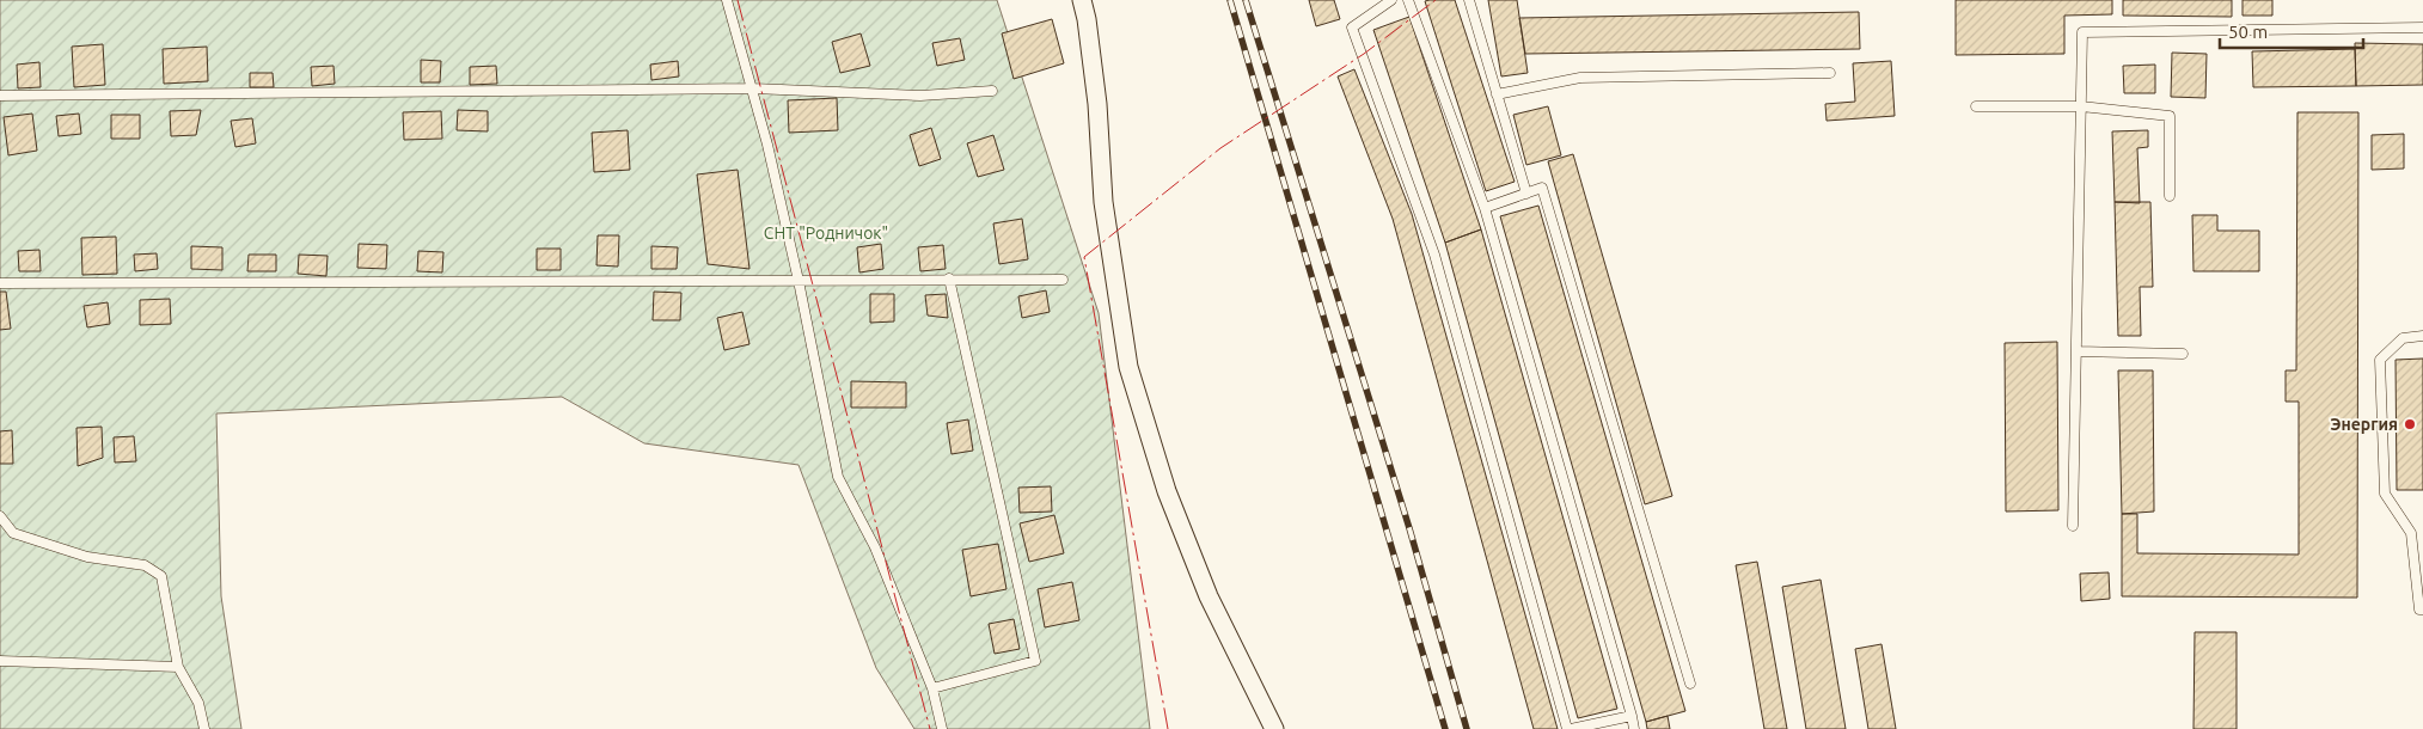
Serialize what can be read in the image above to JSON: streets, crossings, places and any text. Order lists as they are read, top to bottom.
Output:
{
  "parks": ["СНТ \"Родничок\""],
  "places": ["Энергия"],
  "scale_bar": "50 m"
}
